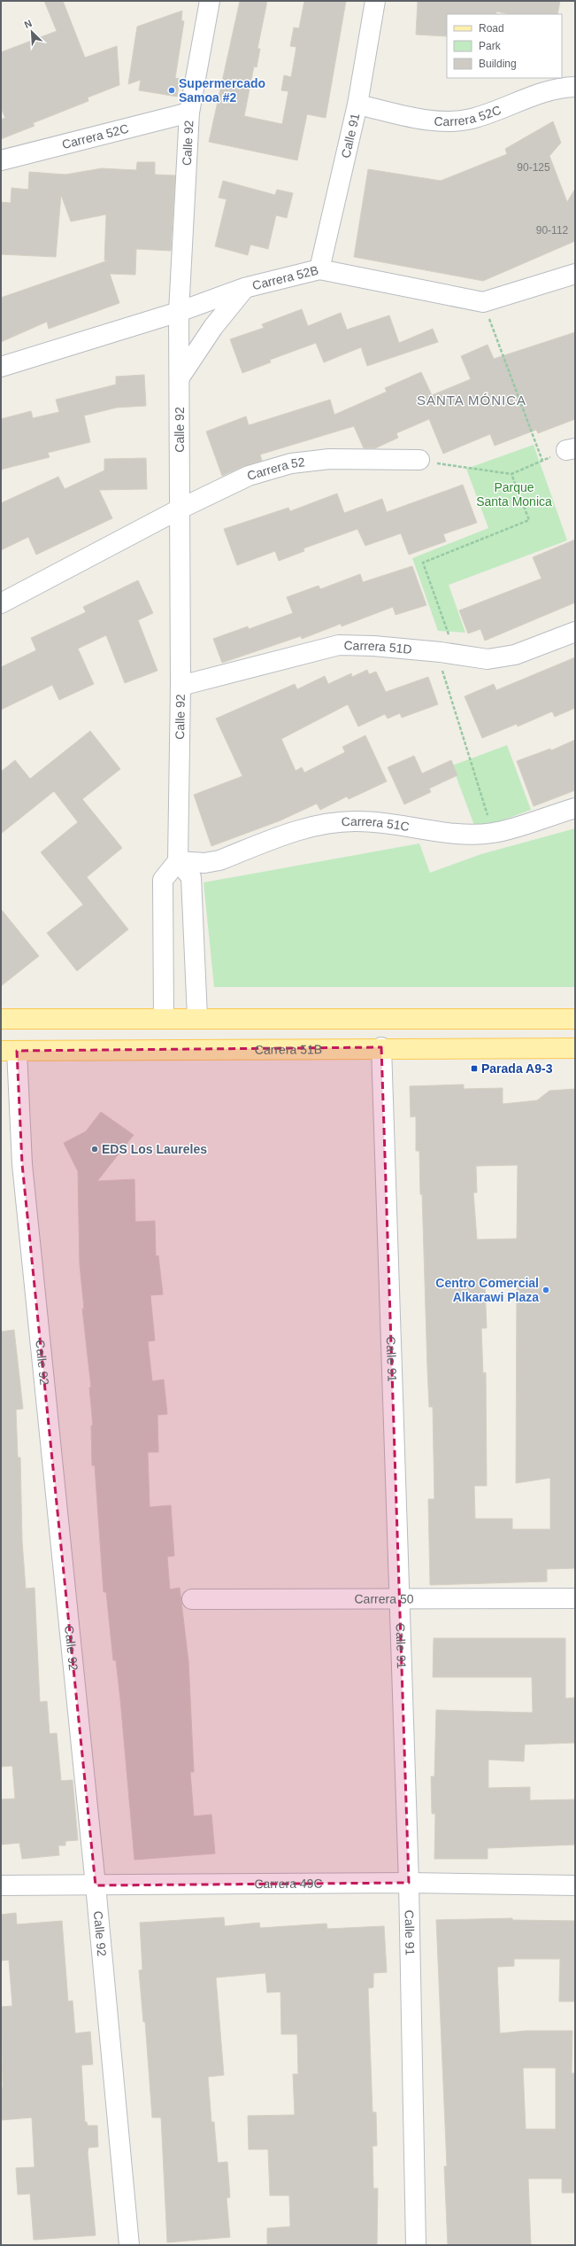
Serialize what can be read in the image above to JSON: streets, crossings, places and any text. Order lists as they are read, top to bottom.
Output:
{
  "streets": {
    "main road": ["Carrera 51B"],
    "street": [
      "Carrera 52C",
      "Calle 91",
      "Calle 92",
      "Carrera 52B",
      "Carrera 52",
      "Carrera 51D",
      "Carrera 51C",
      "Carrera 50",
      "Carrera 49C"
    ]
  },
  "crossings": [
    ["Carrera 52C", "Calle 91"],
    ["Carrera 52C", "Calle 92"],
    ["Calle 91", "Carrera 52B"],
    ["Calle 91", "Carrera 51B"],
    ["Calle 91", "Carrera 50"],
    ["Calle 91", "Carrera 49C"],
    ["Calle 92", "Carrera 52B"],
    ["Calle 92", "Carrera 52"],
    ["Calle 92", "Carrera 51D"],
    ["Calle 92", "Carrera 51C"],
    ["Calle 92", "Carrera 51B"],
    ["Calle 92", "Carrera 49C"]
  ],
  "districts": ["SANTA MÓNICA"],
  "parks": ["Parque Santa Monica"],
  "places": {
    "other": ["Supermercado Samoa #2", "EDS Los Laureles", "Centro Comercial Alkarawi Plaza"],
    "transit": ["Parada A9-3"]
  },
  "house_numbers": ["90-125", "90-112"],
  "legend": ["Road", "Park", "Building"],
  "north": "top left"
}
